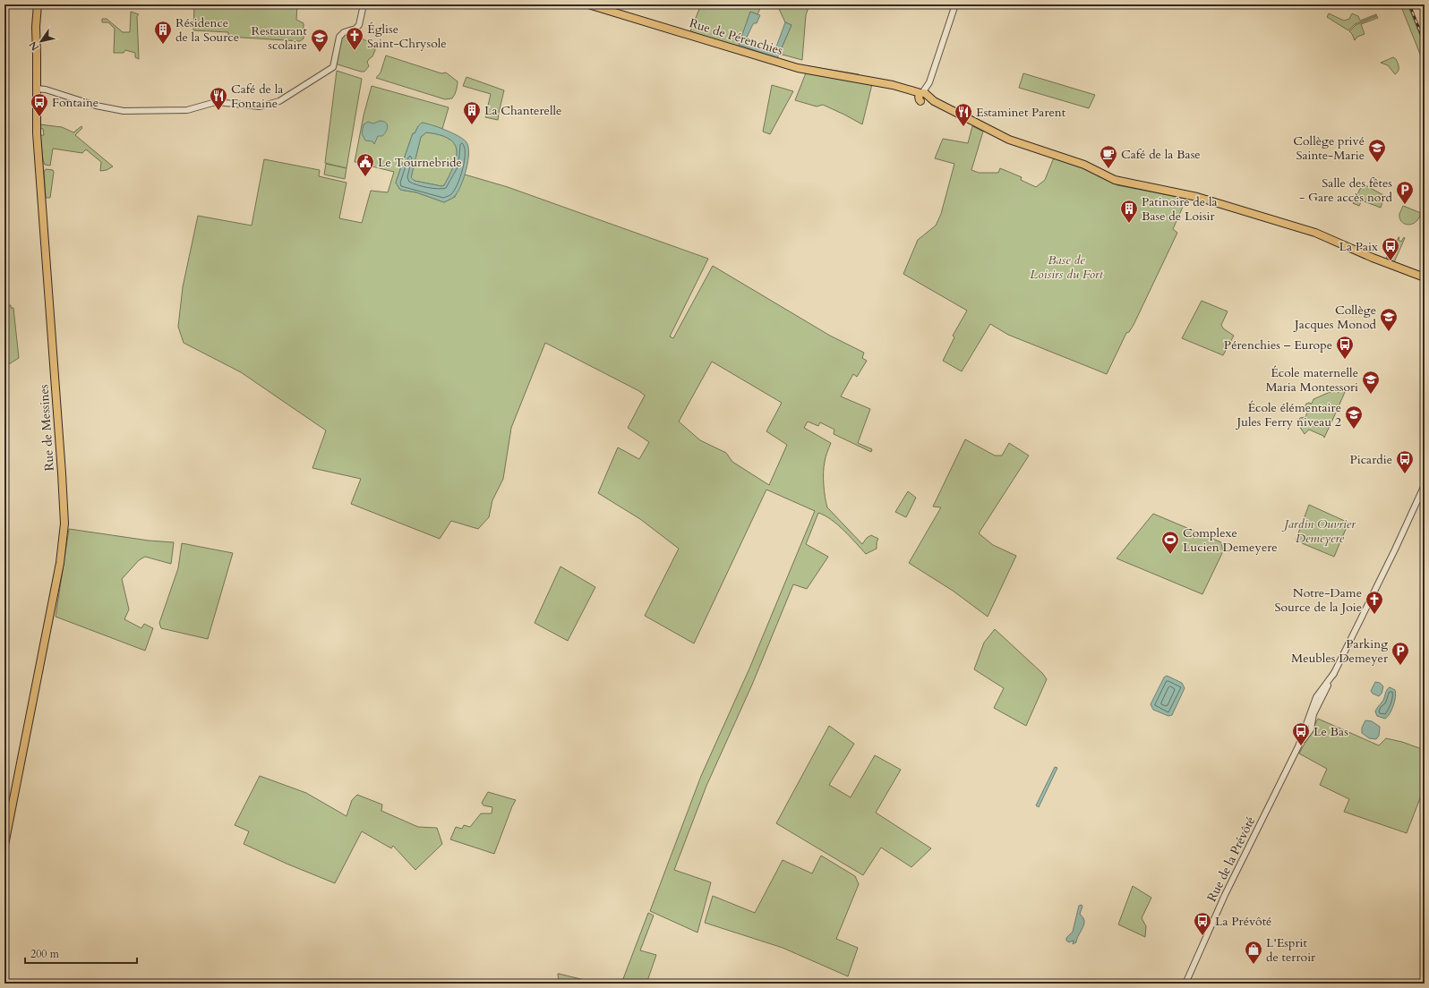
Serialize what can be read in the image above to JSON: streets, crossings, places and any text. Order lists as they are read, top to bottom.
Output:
{
  "streets": {
    "main road": ["Rue de Pérenchies", "Rue de Messines"],
    "street": ["Rue de la Prévôté"]
  },
  "parks": ["Base de Loisirs du Fort", "Jardin Ouvrier Demeyere"],
  "places": {
    "building": ["Résidence de la Source", "La Chanterelle", "Patinoire de la Base de Loisir"],
    "church": ["Église Saint-Chrysole", "Notre-Dame Source de la Joie"],
    "school or university": [
      "Restaurant scolaire",
      "Collège privé Sainte-Marie",
      "Collège Jacques Monod",
      "École maternelle Maria Montessori",
      "École élémentaire Jules Ferry niveau 2"
    ],
    "restaurant": ["Café de la Fontaine", "Estaminet Parent"],
    "bus stop": [
      "Fontaine",
      "La Paix",
      "Pérenchies – Europe",
      "Picardie",
      "Le Bas",
      "La Prévôté"
    ],
    "cafe": ["Café de la Base"],
    "public building": ["Le Tournebride"],
    "parking": ["Salle des fêtes - Gare accès nord", "Parking Meubles Demeyer"],
    "sports": ["Complexe Lucien Demeyere"],
    "shop": ["L'Esprit de terroir"]
  },
  "scale_bar": "200 m",
  "north": "bottom left"
}
